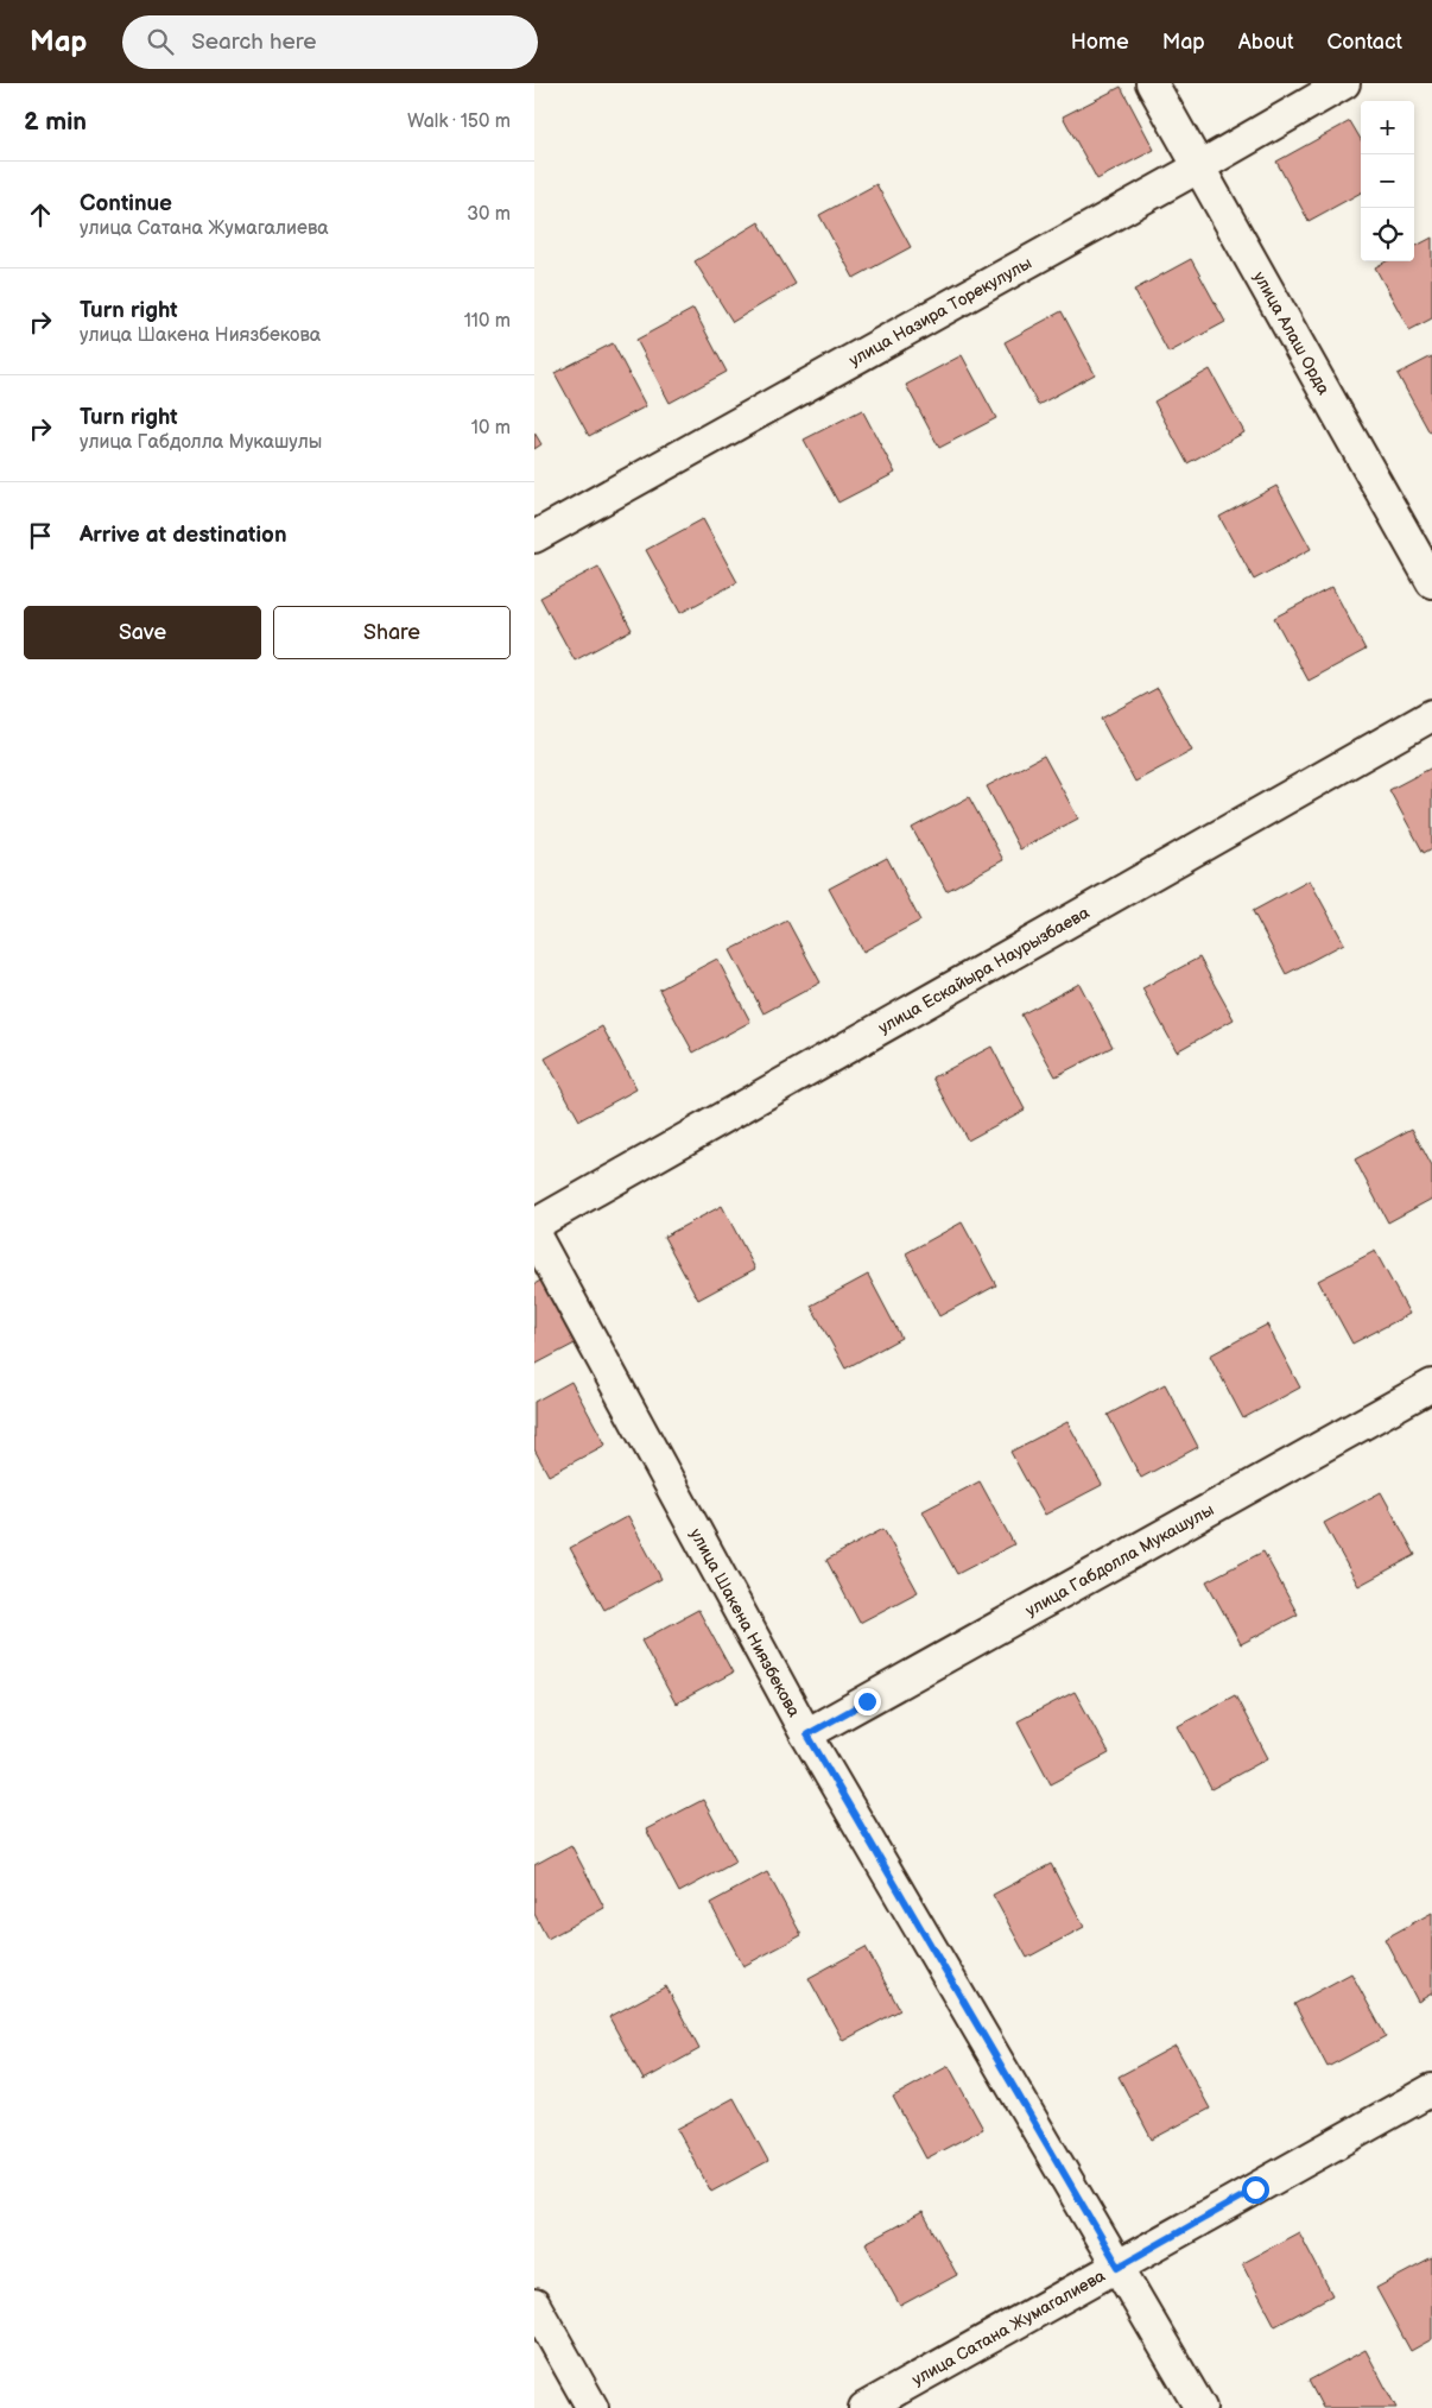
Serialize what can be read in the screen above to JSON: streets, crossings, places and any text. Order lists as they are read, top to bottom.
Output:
{
  "streets": {
    "street": [
      "улица Назира Торекулулы",
      "улица Алаш Орда",
      "улица Ескайыра Наурызбаева",
      "улица Габдолла Мукашулы",
      "улица Шакена Ниязбекова",
      "улица Сатана Жумагалиева"
    ]
  },
  "crossings": [
    ["улица Назира Торекулулы", "улица Алаш Орда"],
    ["улица Габдолла Мукашулы", "улица Шакена Ниязбекова"],
    ["улица Шакена Ниязбекова", "улица Сатана Жумагалиева"]
  ],
  "page": {
    "header": "Map",
    "search": "Search here",
    "nav": [
      "Home",
      "Map",
      "About",
      "Contact"
    ],
    "heading": ["2 min", "Walk · 150 m"],
    "map_buttons": ["+", "−"],
    "list": [
      ["Continue", "улица Сатана Жумагалиева", "30 m"],
      ["Turn right", "улица Шакена Ниязбекова", "110 m"],
      ["Turn right", "улица Габдолла Мукашулы", "10 m"],
      "Arrive at destination"
    ],
    "buttons": ["Save", "Share"]
  }
}
